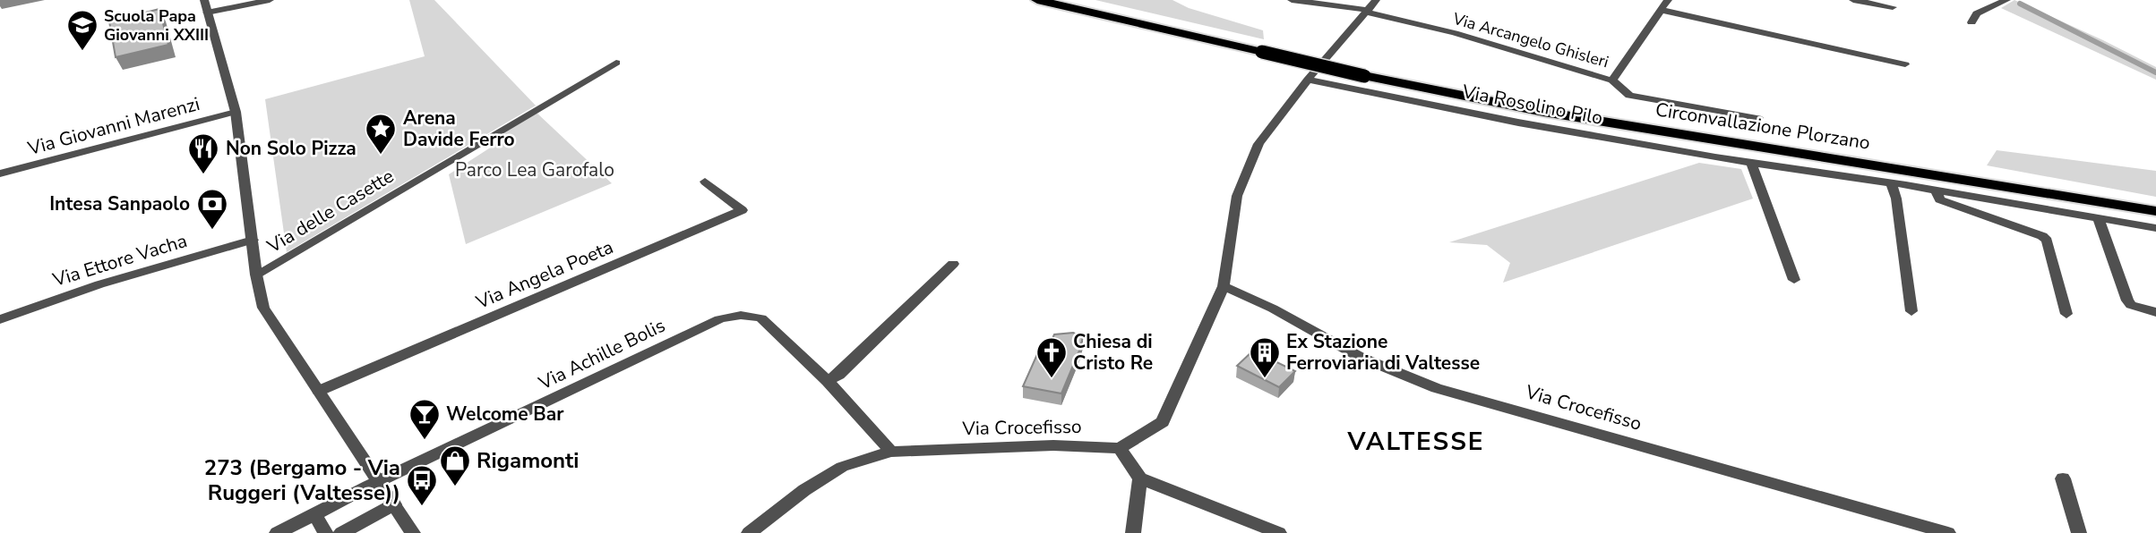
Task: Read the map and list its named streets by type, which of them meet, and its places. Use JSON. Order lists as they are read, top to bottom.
{
  "streets": {
    "highway": ["Circonvallazione Plorzano"],
    "street": [
      "Via Arcangelo Ghisleri",
      "Via Rosolino Pilo",
      "Via Giovanni Marenzi",
      "Via delle Casette",
      "Via Ettore Vacha",
      "Via Angela Poeta",
      "Via Achille Bolis",
      "Via Crocefisso"
    ]
  },
  "crossings": [
    ["Via Achille Bolis", "Via Crocefisso"]
  ],
  "districts": ["VALTESSE"],
  "parks": ["Parco Lea Garofalo"],
  "places": {
    "school or university": ["Scuola Papa Giovanni XXIII"],
    "place": ["Arena Davide Ferro"],
    "restaurant": ["Non Solo Pizza"],
    "bank": ["Intesa Sanpaolo"],
    "church": ["Chiesa di Cristo Re"],
    "building": ["Ex Stazione Ferroviaria di Valtesse"],
    "bar": ["Welcome Bar"],
    "shop": ["Rigamonti"],
    "bus stop": ["273 (Bergamo - Via Ruggeri (Valtesse))"]
  }
}
